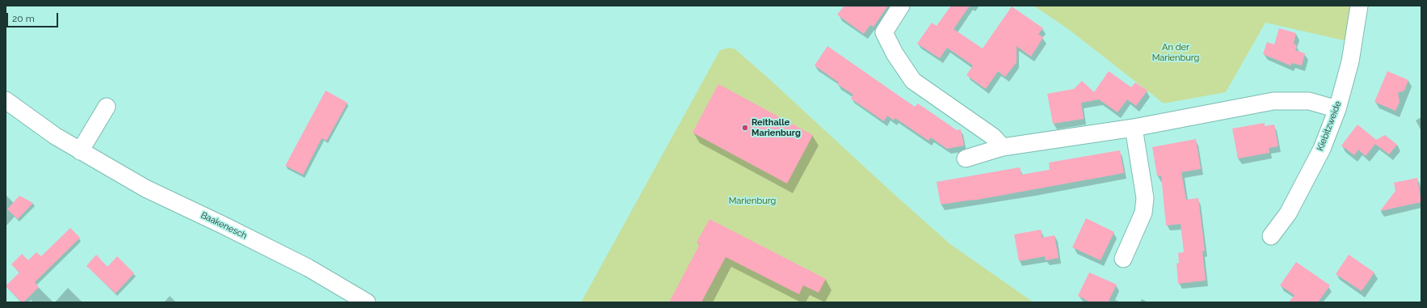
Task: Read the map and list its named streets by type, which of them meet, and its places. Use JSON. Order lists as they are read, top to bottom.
{
  "streets": {
    "street": ["Kiebitzweide", "Baakenesch"]
  },
  "parks": ["An der Marienburg", "Marienburg"],
  "places": ["Reithalle Marienburg"],
  "scale_bar": "20 m"
}
